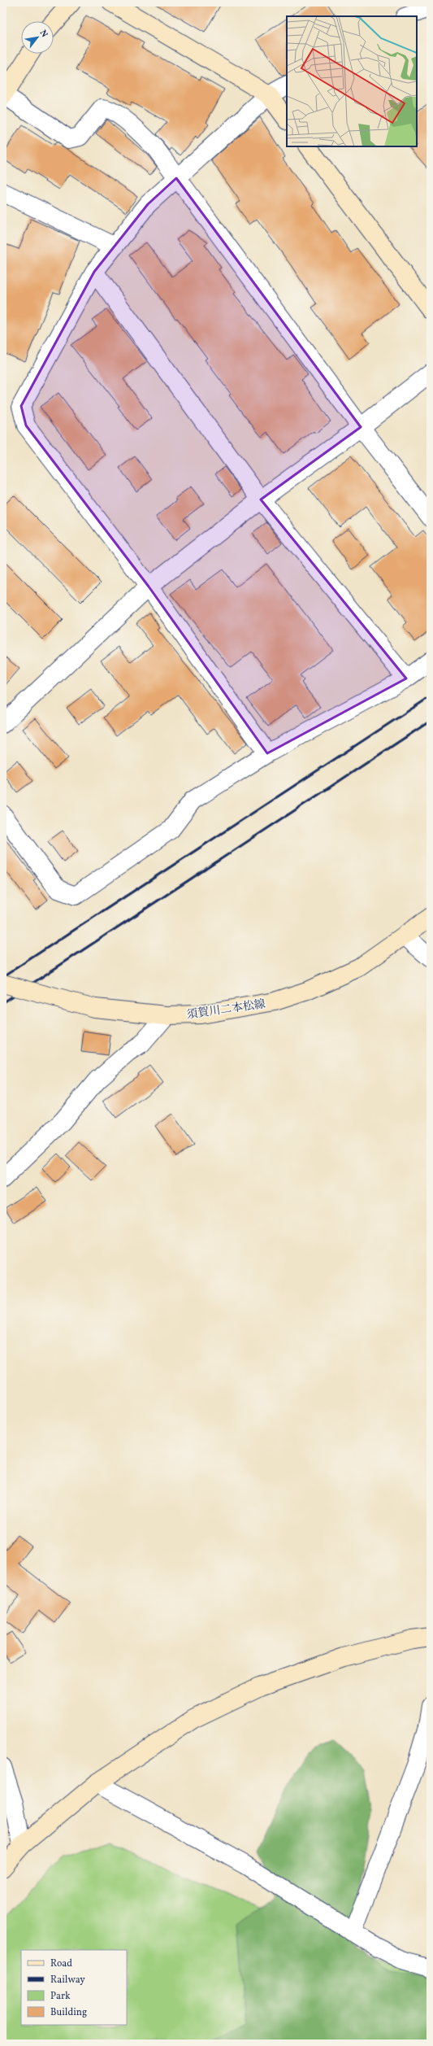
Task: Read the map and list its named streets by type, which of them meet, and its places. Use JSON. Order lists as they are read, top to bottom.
{
  "streets": {
    "street": ["須賀川二本松線"]
  },
  "legend": [
    "Road",
    "Railway",
    "Park",
    "Building"
  ],
  "north": "top right"
}
